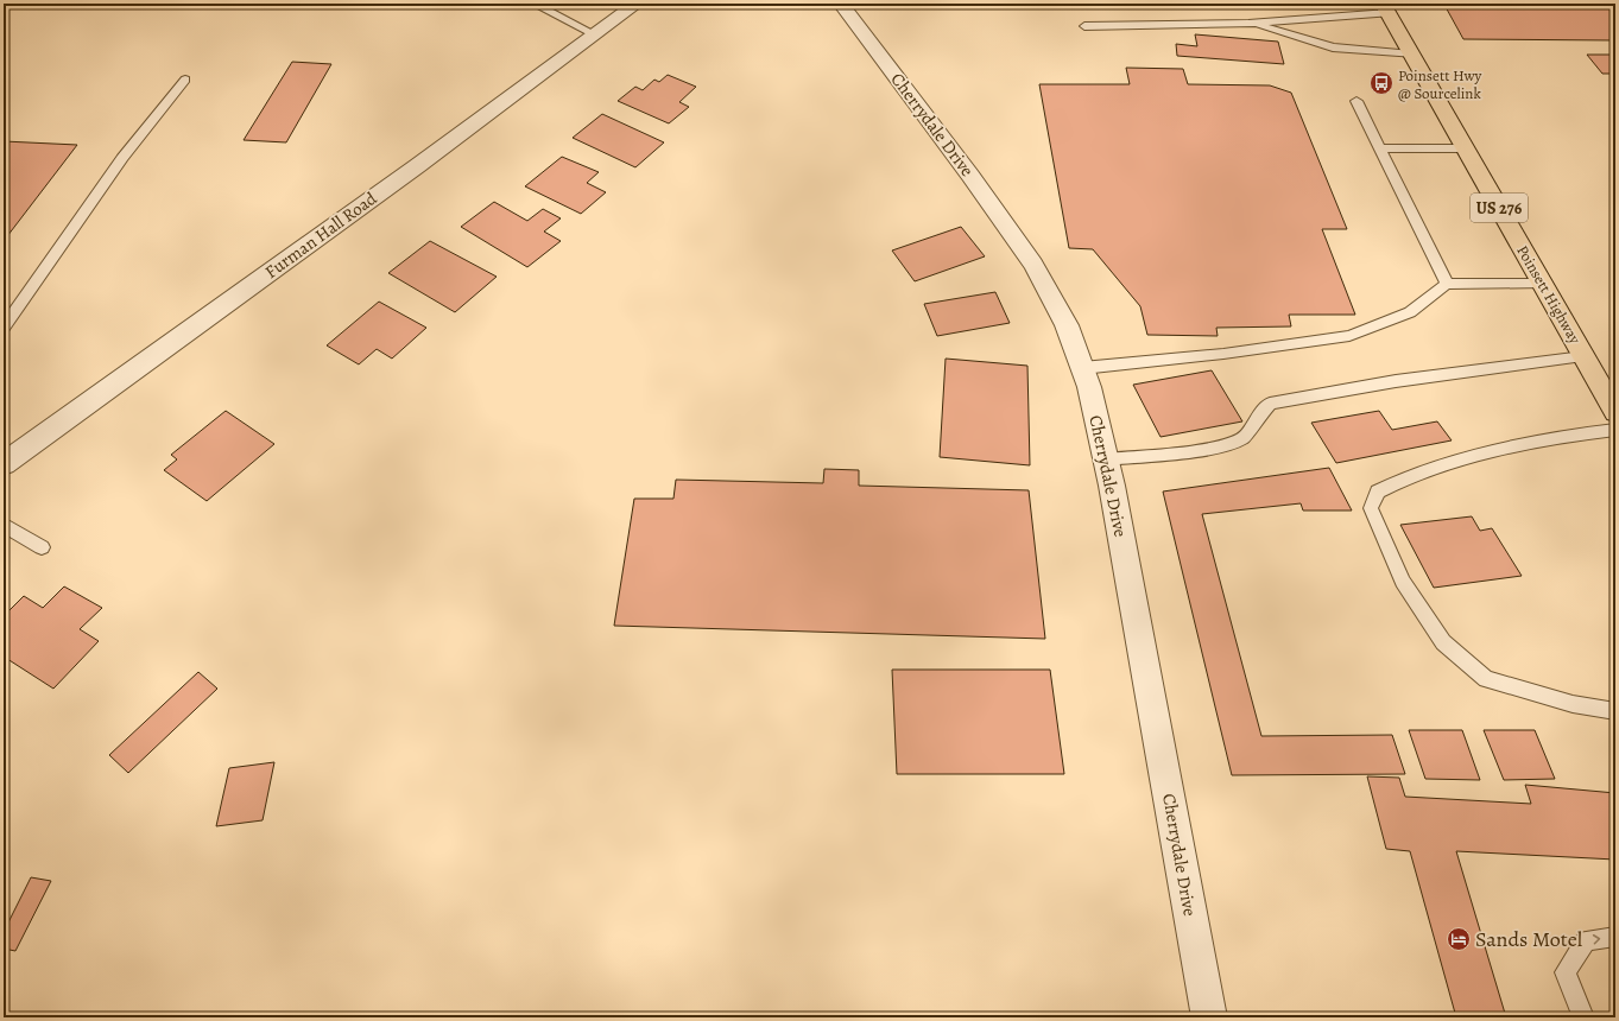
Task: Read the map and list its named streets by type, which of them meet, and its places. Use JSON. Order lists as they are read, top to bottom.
{
  "streets": {
    "highway": ["US 276", "Poinsett Highway"],
    "street": ["Cherrydale Drive", "Furman Hall Road"]
  },
  "places": {
    "bus stop": ["Poinsett Hwy @ Sourcelink"],
    "hotel": ["Sands Motel"]
  }
}
